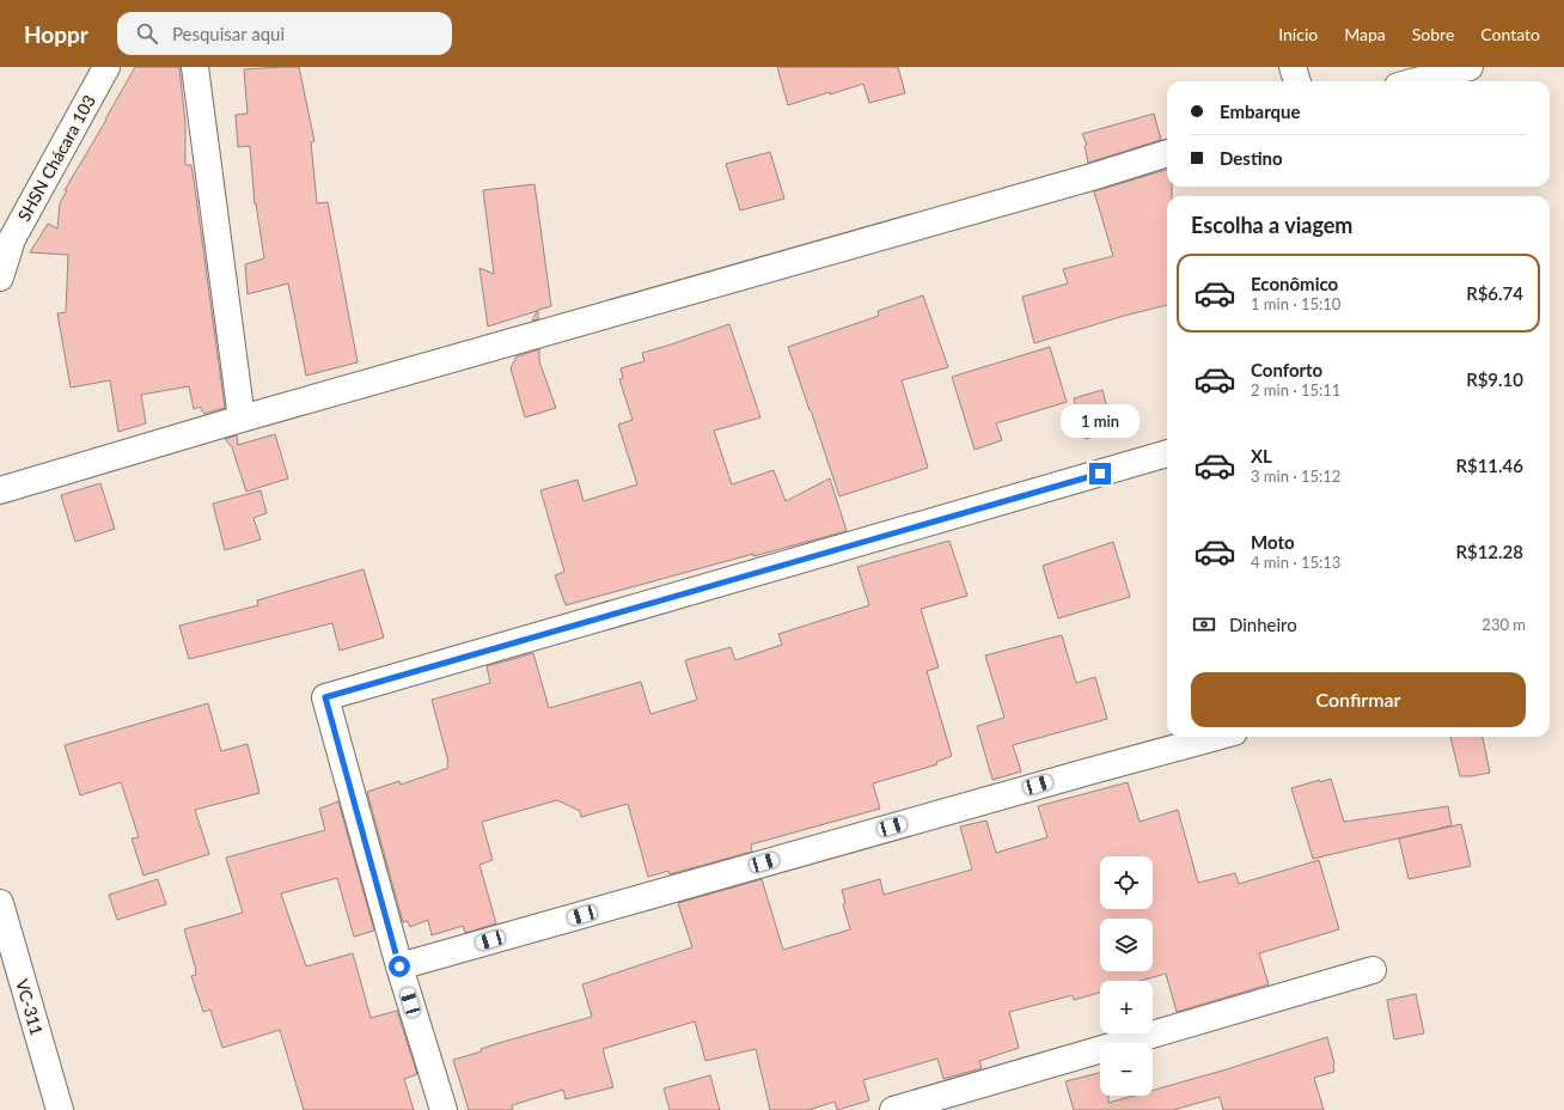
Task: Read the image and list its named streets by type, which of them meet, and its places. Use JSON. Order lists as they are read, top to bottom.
{
  "streets": {
    "street": ["SHSN Chácara 103", "VC-311"]
  },
  "page": {
    "header": "Hoppr",
    "search": "Pesquisar aqui",
    "nav": [
      "Início",
      "Mapa",
      "Sobre",
      "Contato"
    ],
    "banner": ["Embarque", "Destino"],
    "heading": "Escolha a viagem",
    "list": [
      {
        "name": "Econômico",
        "note": "1 min · 15:10",
        "value": "R$6.74"
      },
      {
        "name": "Conforto",
        "note": "2 min · 15:11",
        "value": "R$9.10"
      },
      {
        "name": "XL",
        "note": "3 min · 15:12",
        "value": "R$11.46"
      },
      {
        "name": "Moto",
        "note": "4 min · 15:13",
        "value": "R$12.28"
      }
    ],
    "bubble": "1 min",
    "pay": ["Dinheiro", "230 m"],
    "buttons": "Confirmar",
    "map_buttons": ["+", "−"]
  }
}
